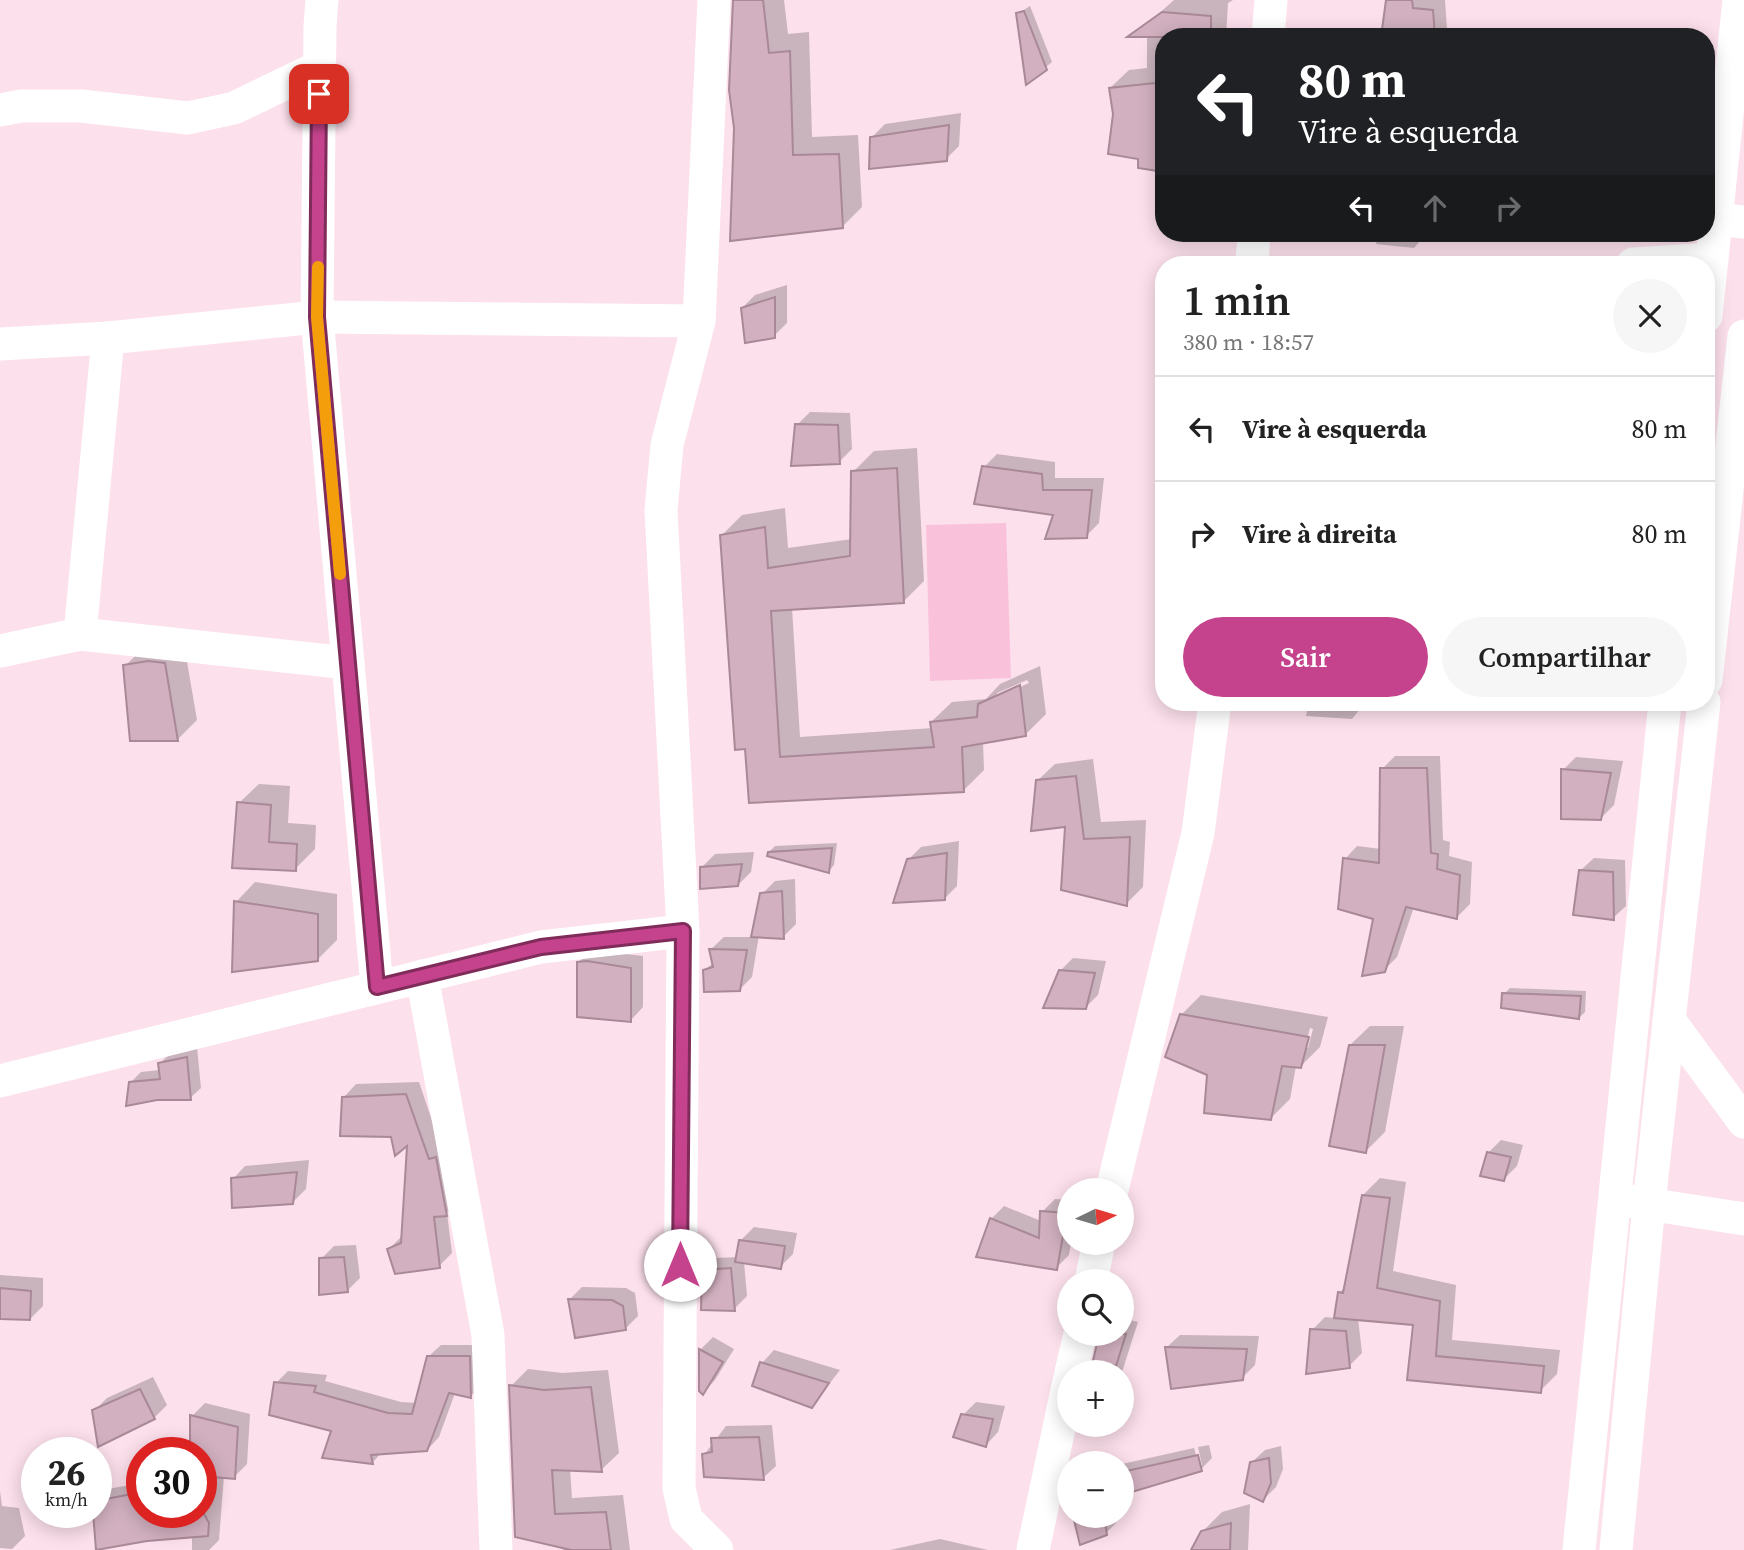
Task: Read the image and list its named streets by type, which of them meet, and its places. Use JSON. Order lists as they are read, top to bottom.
{
  "north": "right",
  "page": {
    "turn": ["80 m", "Vire à esquerda"],
    "heading": ["1 min", "380 m · 18:57"],
    "list": [
      {
        "name": "Vire à esquerda",
        "value": "80 m"
      },
      {
        "name": "Vire à direita",
        "value": "80 m"
      }
    ],
    "buttons": ["Sair", "Compartilhar"],
    "map_buttons": ["+", "−"],
    "speed": "26 km/h",
    "limit": "30"
  }
}
